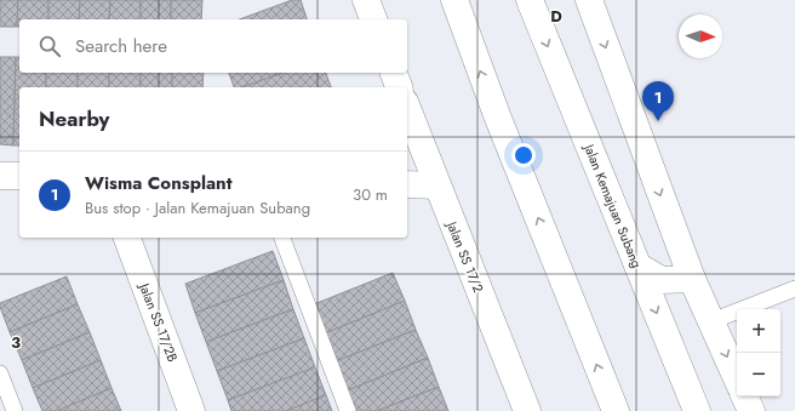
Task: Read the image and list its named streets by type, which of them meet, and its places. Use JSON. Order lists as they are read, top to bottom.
{
  "streets": {
    "street": ["Jalan Kemajuan Subang", "Jalan SS 17/2", "Jalan SS 17/2B"]
  },
  "north": "right",
  "page": {
    "search": "Search here",
    "pins": "1",
    "heading": "Nearby",
    "list": [
      {
        "mark": "1",
        "name": "Wisma Consplant",
        "note": "Bus stop · Jalan Kemajuan Subang",
        "value": "30 m"
      }
    ],
    "map_buttons": ["+", "−"]
  },
  "grid": {
    "columns": ["D"],
    "rows": ["3"]
  }
}
